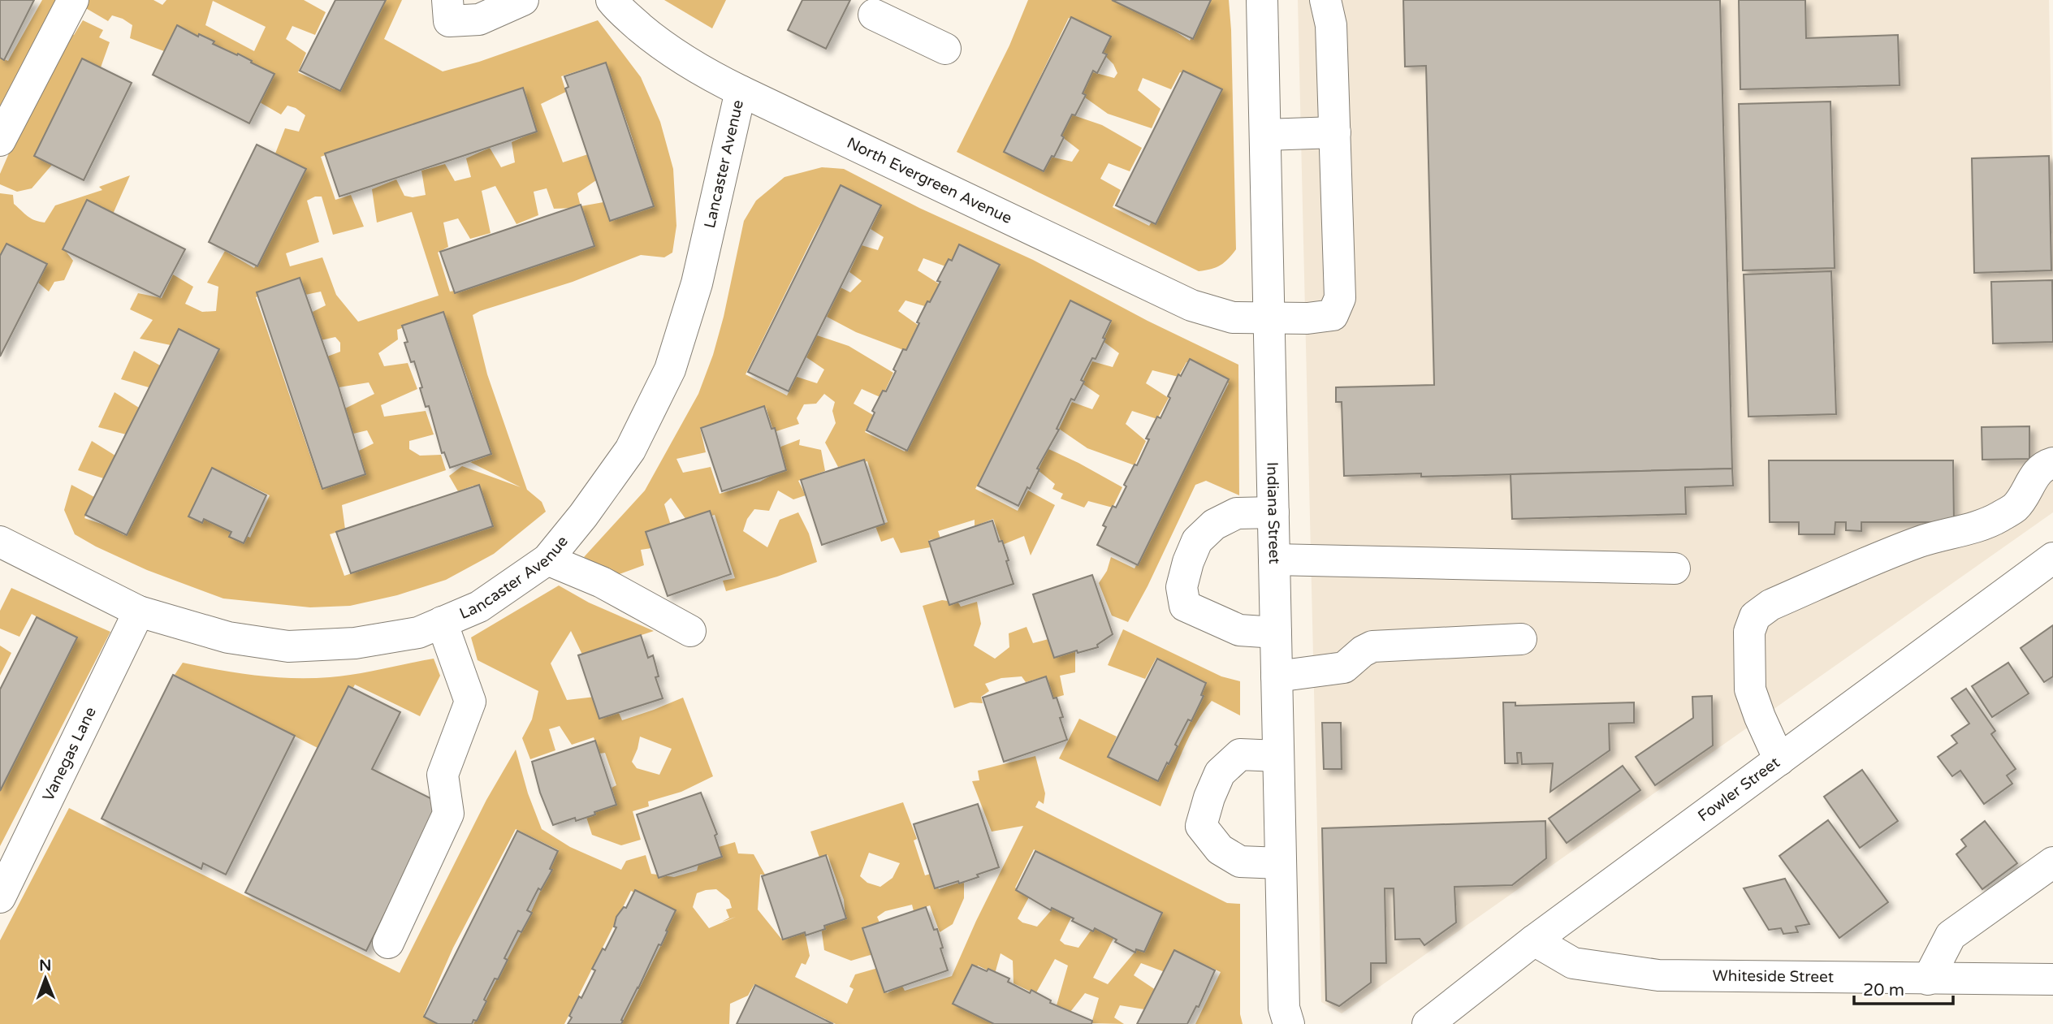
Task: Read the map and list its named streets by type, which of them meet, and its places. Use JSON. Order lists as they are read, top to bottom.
{
  "streets": {
    "street": [
      "Lancaster Avenue",
      "North Evergreen Avenue",
      "Indiana Street",
      "Vanegas Lane",
      "Fowler Street",
      "Whiteside Street"
    ]
  },
  "crossings": [
    ["Lancaster Avenue", "North Evergreen Avenue"],
    ["Lancaster Avenue", "Vanegas Lane"],
    ["North Evergreen Avenue", "Indiana Street"],
    ["Fowler Street", "Whiteside Street"]
  ],
  "scale_bar": "20 m",
  "north": "top"
}
